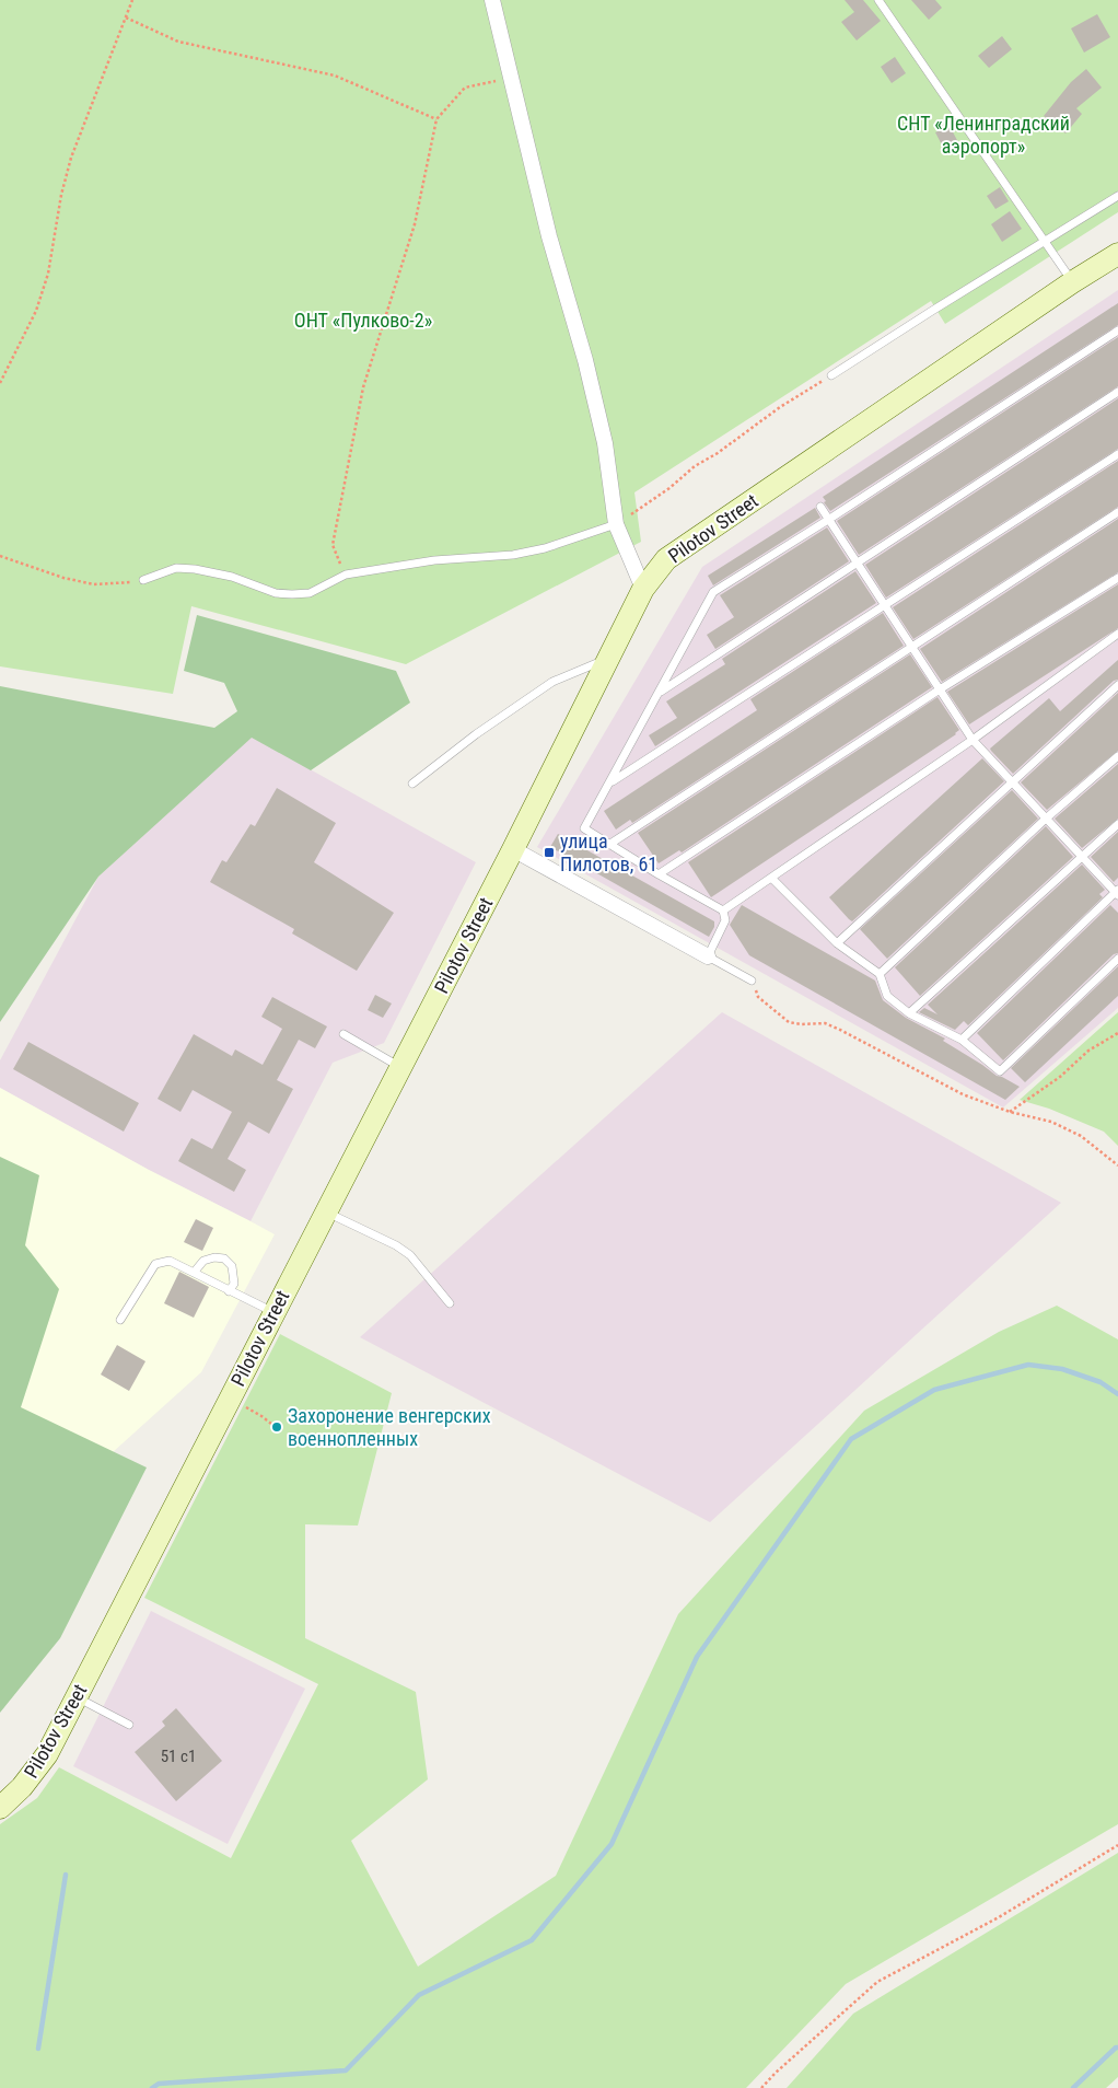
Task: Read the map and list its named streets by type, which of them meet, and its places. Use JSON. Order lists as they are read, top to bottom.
{
  "streets": {
    "street": ["Pilotov Street"]
  },
  "parks": ["СНТ «Ленинградский аэропорт»", "ОНТ «Пулково-2»"],
  "places": {
    "transit": ["улица Пилотов, 61"],
    "other": ["Захоронение венгерских военнопленных"]
  },
  "house_numbers": ["51 с1"]
}
